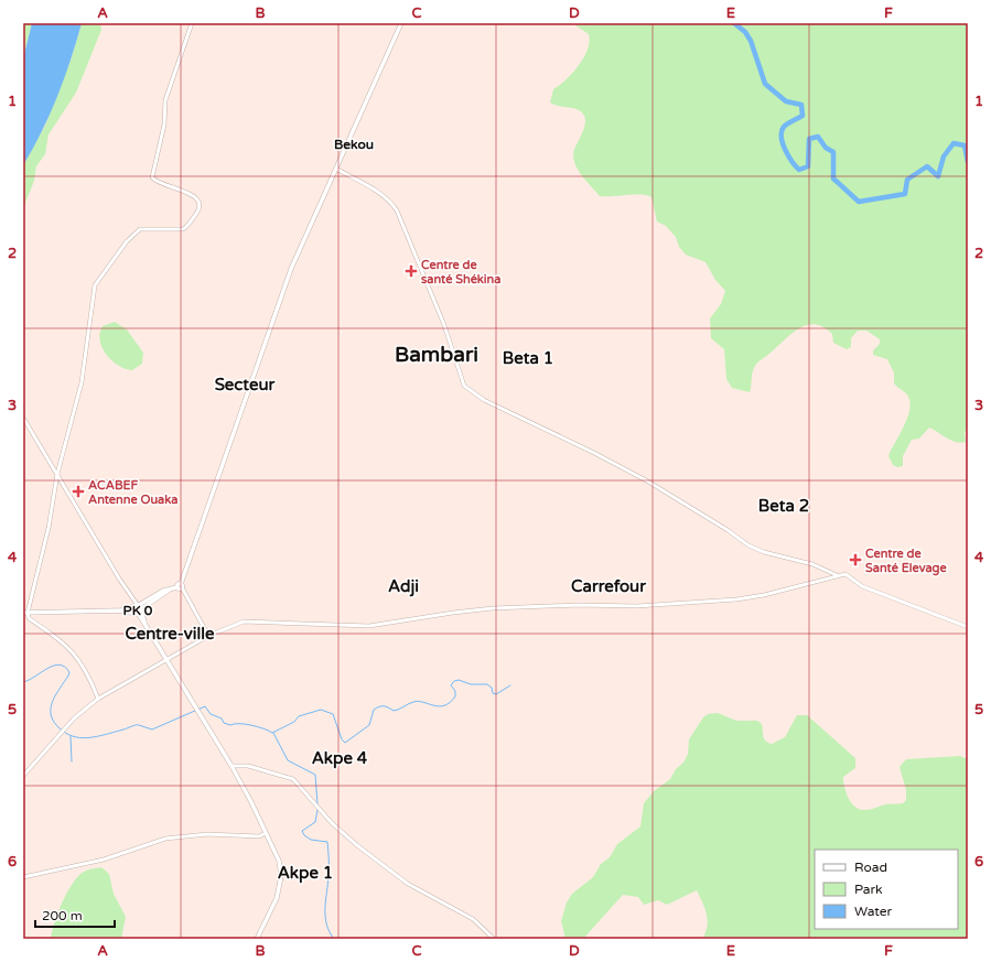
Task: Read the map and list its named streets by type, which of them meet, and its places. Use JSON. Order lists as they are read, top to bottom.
{
  "districts": [
    "Bekou",
    "Bambari",
    "Beta 1",
    "Secteur",
    "Beta 2",
    "Adji",
    "Carrefour",
    "PK 0",
    "Centre-ville",
    "Akpe 4",
    "Akpe 1"
  ],
  "places": {
    "health": ["Centre de santé Shékina", "ACABEF Antenne Ouaka", "Centre de Santé Elevage"]
  },
  "legend": ["Road", "Park", "Water"],
  "scale_bar": "200 m",
  "grid": {
    "columns": [
      "A",
      "B",
      "C",
      "D",
      "E",
      "F"
    ],
    "rows": [
      "1",
      "2",
      "3",
      "4",
      "5",
      "6"
    ]
  }
}
